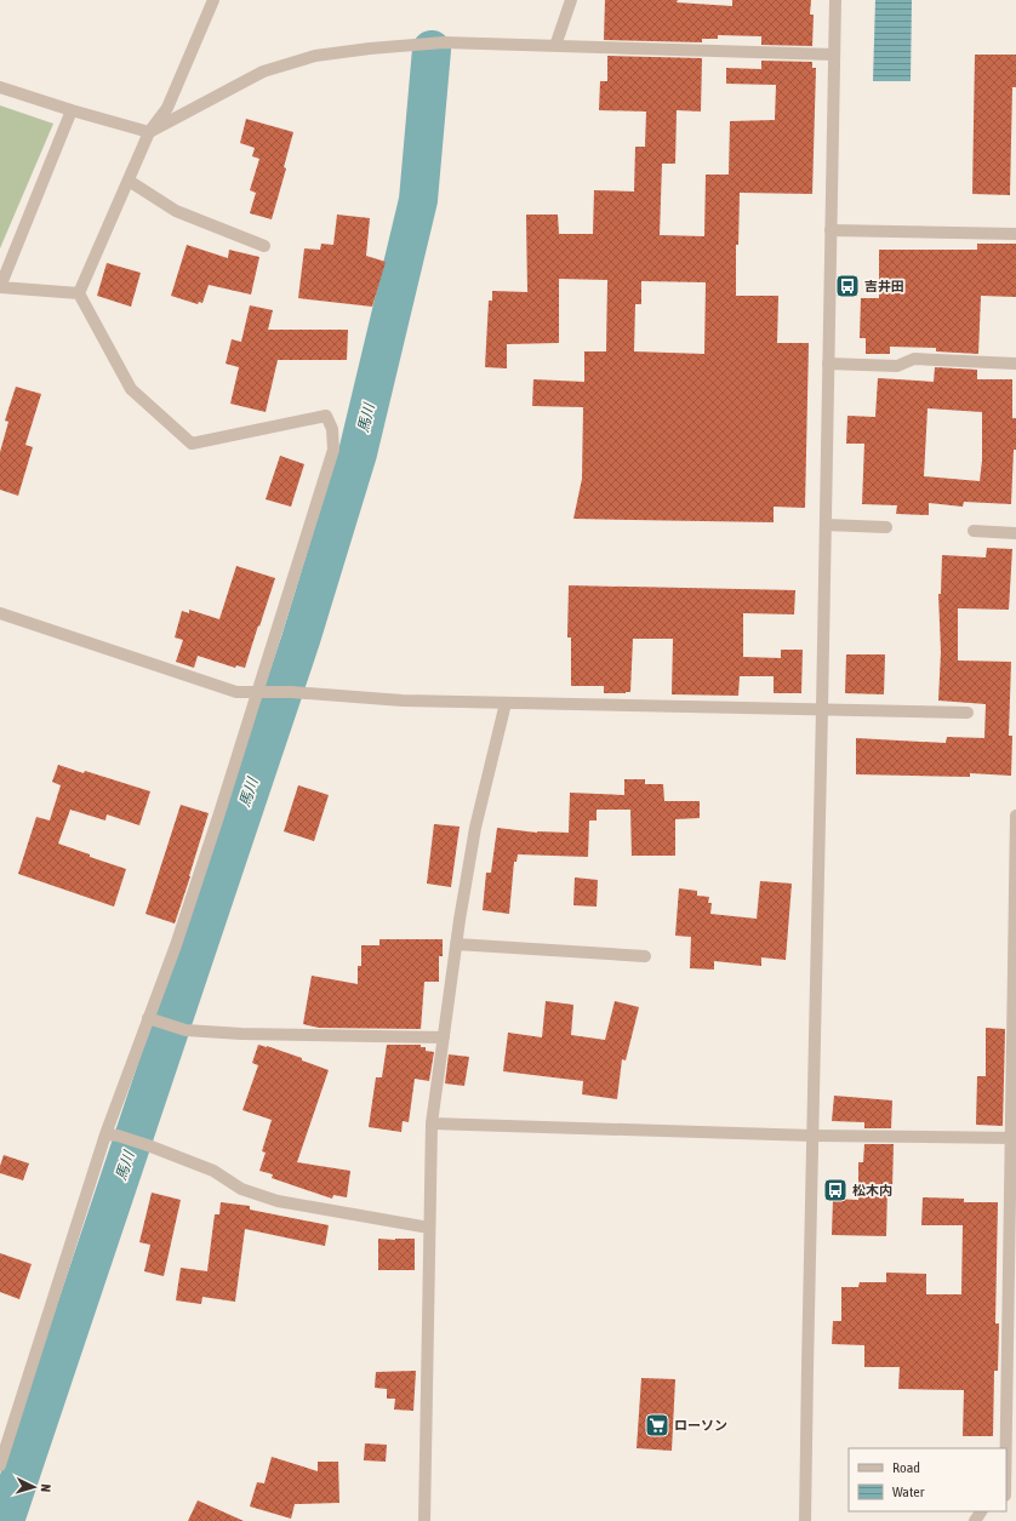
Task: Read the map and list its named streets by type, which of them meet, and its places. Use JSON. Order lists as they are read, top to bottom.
{
  "water": ["馬川"],
  "places": {
    "bus stop": ["吉井田", "松木内"],
    "supermarket": ["ローソン"]
  },
  "legend": ["Road", "Water"],
  "north": "right"
}
